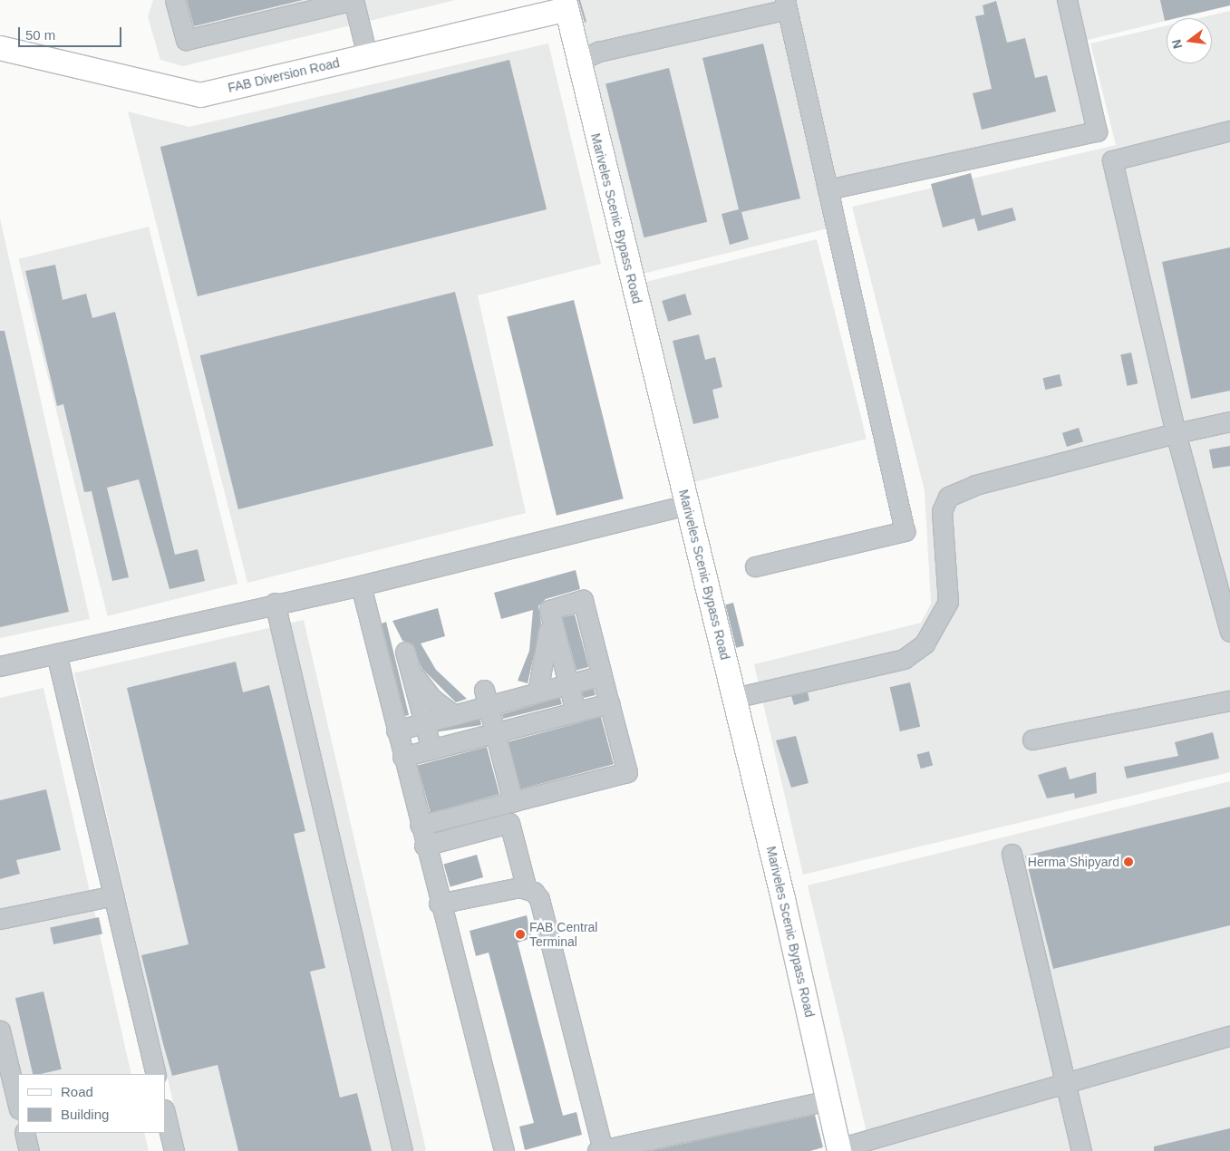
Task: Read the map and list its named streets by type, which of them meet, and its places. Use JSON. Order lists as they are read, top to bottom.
{
  "streets": {
    "main road": ["FAB Diversion Road", "Mariveles Scenic Bypass Road"]
  },
  "crossings": [
    ["FAB Diversion Road", "Mariveles Scenic Bypass Road"]
  ],
  "places": ["Herma Shipyard", "FAB Central Terminal"],
  "legend": ["Road", "Building"],
  "scale_bar": "50 m",
  "north": "left"
}
